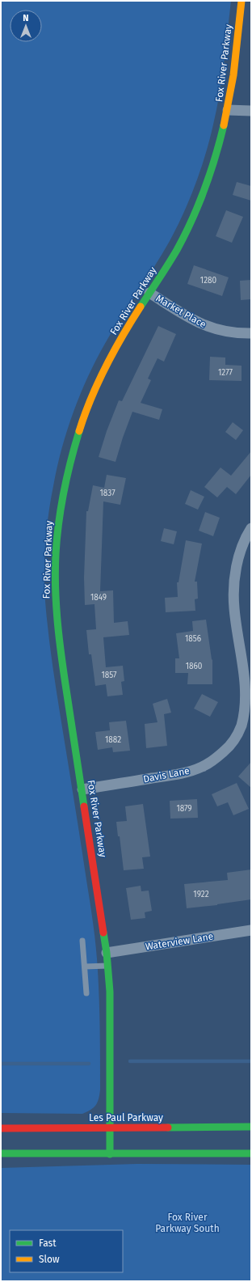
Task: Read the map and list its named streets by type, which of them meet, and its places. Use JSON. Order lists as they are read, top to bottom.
{
  "streets": {
    "street": [
      "Fox River Parkway",
      "Market Place",
      "Davis Lane",
      "Waterview Lane",
      "Les Paul Parkway"
    ]
  },
  "crossings": [
    ["Fox River Parkway", "Market Place"],
    ["Fox River Parkway", "Davis Lane"],
    ["Fox River Parkway", "Waterview Lane"],
    ["Fox River Parkway", "Les Paul Parkway"]
  ],
  "parks": ["Fox River Parkway South"],
  "house_numbers": [
    "1280",
    "1277",
    "1837",
    "1849",
    "1856",
    "1860",
    "1857",
    "1882",
    "1879",
    "1922"
  ],
  "legend": ["Fast", "Slow"],
  "north": "top"
}
